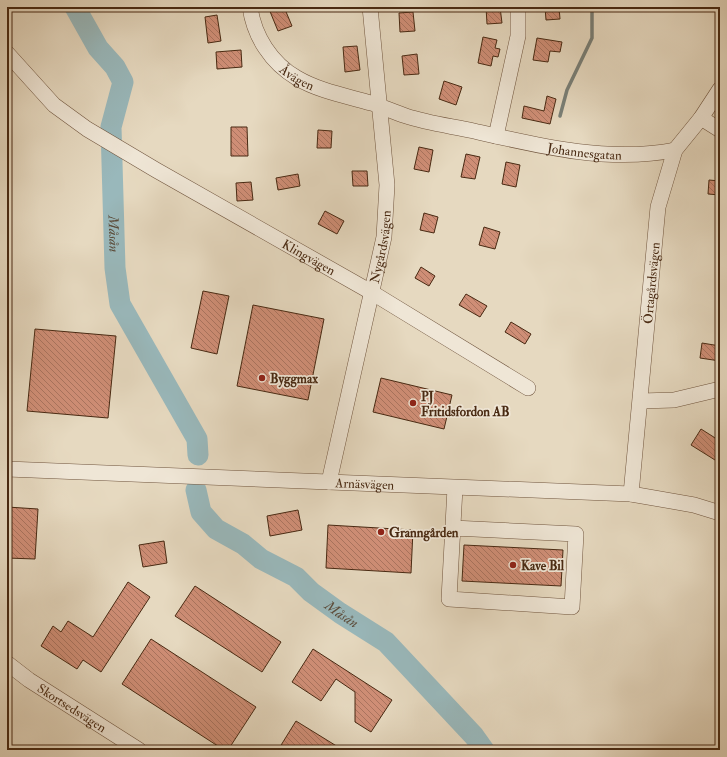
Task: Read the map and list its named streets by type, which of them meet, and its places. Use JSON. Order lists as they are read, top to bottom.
{
  "streets": {
    "street": [
      "Åvägen",
      "Johannesgatan",
      "Nygårdsvägen",
      "Klingvägen",
      "Örtagårdsvägen",
      "Arnäsvägen",
      "Skortsedsvägen"
    ]
  },
  "crossings": [
    ["Åvägen", "Johannesgatan"],
    ["Åvägen", "Nygårdsvägen"],
    ["Johannesgatan", "Nygårdsvägen"],
    ["Johannesgatan", "Örtagårdsvägen"],
    ["Nygårdsvägen", "Klingvägen"],
    ["Nygårdsvägen", "Arnäsvägen"],
    ["Örtagårdsvägen", "Arnäsvägen"]
  ],
  "water": ["Måsån"],
  "places": [
    "Byggmax",
    "PJ Fritidsfordon AB",
    "Granngården",
    "Kave Bil"
  ]
}
